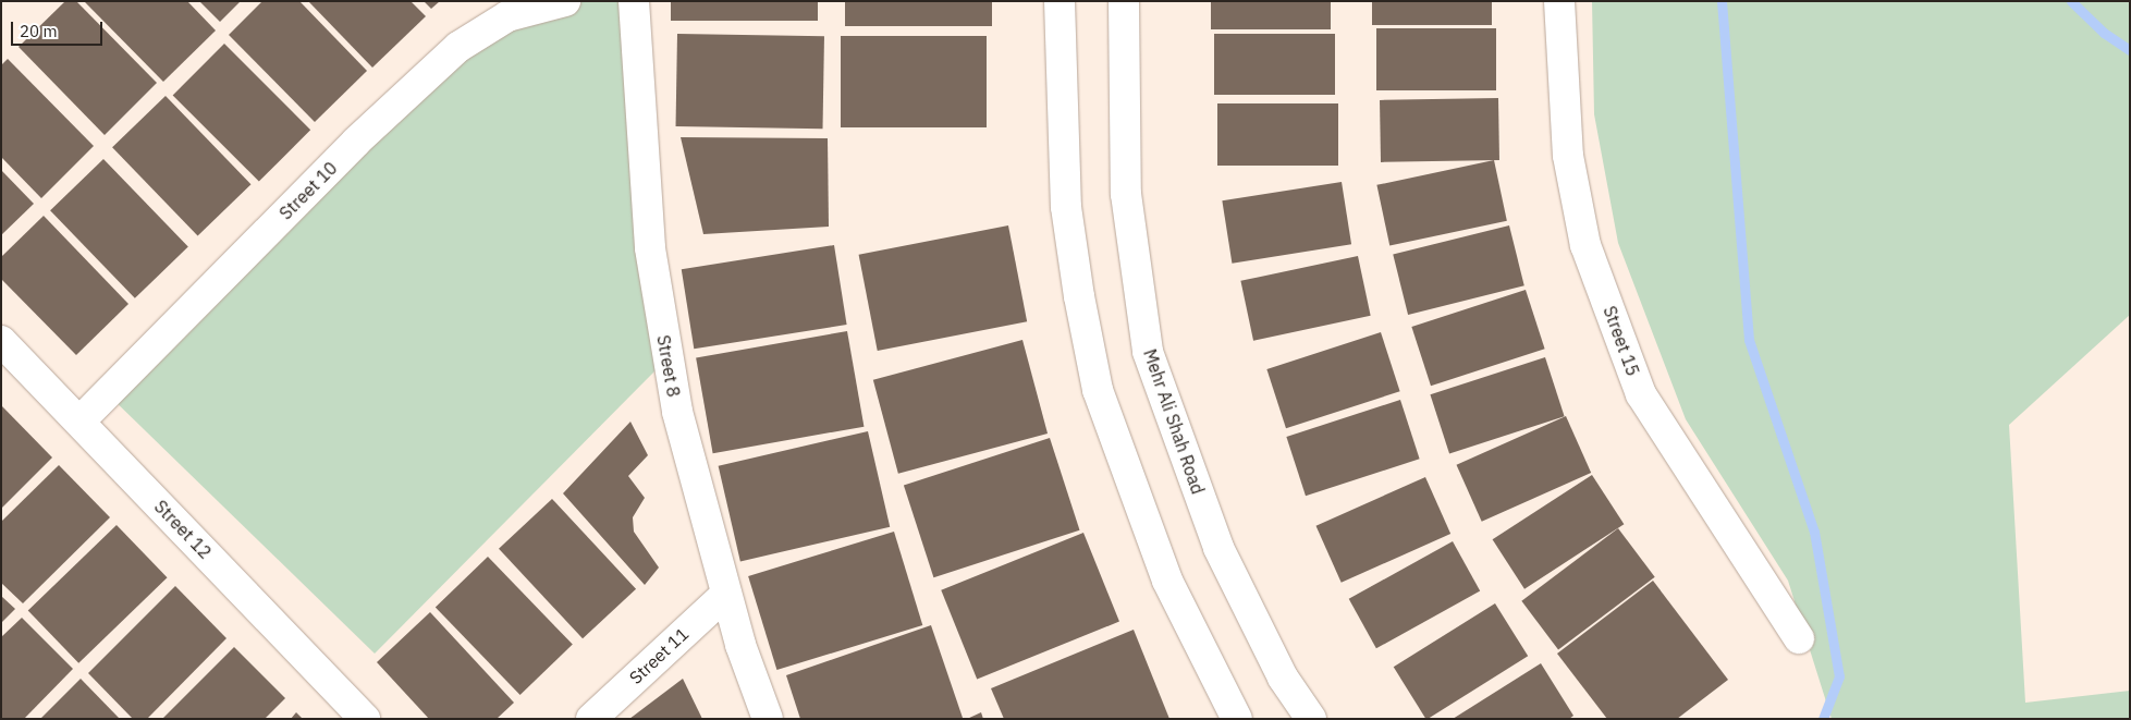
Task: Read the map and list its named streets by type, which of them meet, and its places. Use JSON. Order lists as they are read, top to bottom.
{
  "streets": {
    "street": [
      "Street 10",
      "Street 15",
      "Street 8",
      "Mehr Ali Shah Road",
      "Street 12",
      "Street 11"
    ]
  },
  "crossings": [
    ["Street 10", "Street 12"],
    ["Street 8", "Street 11"]
  ],
  "scale_bar": "20 m"
}
